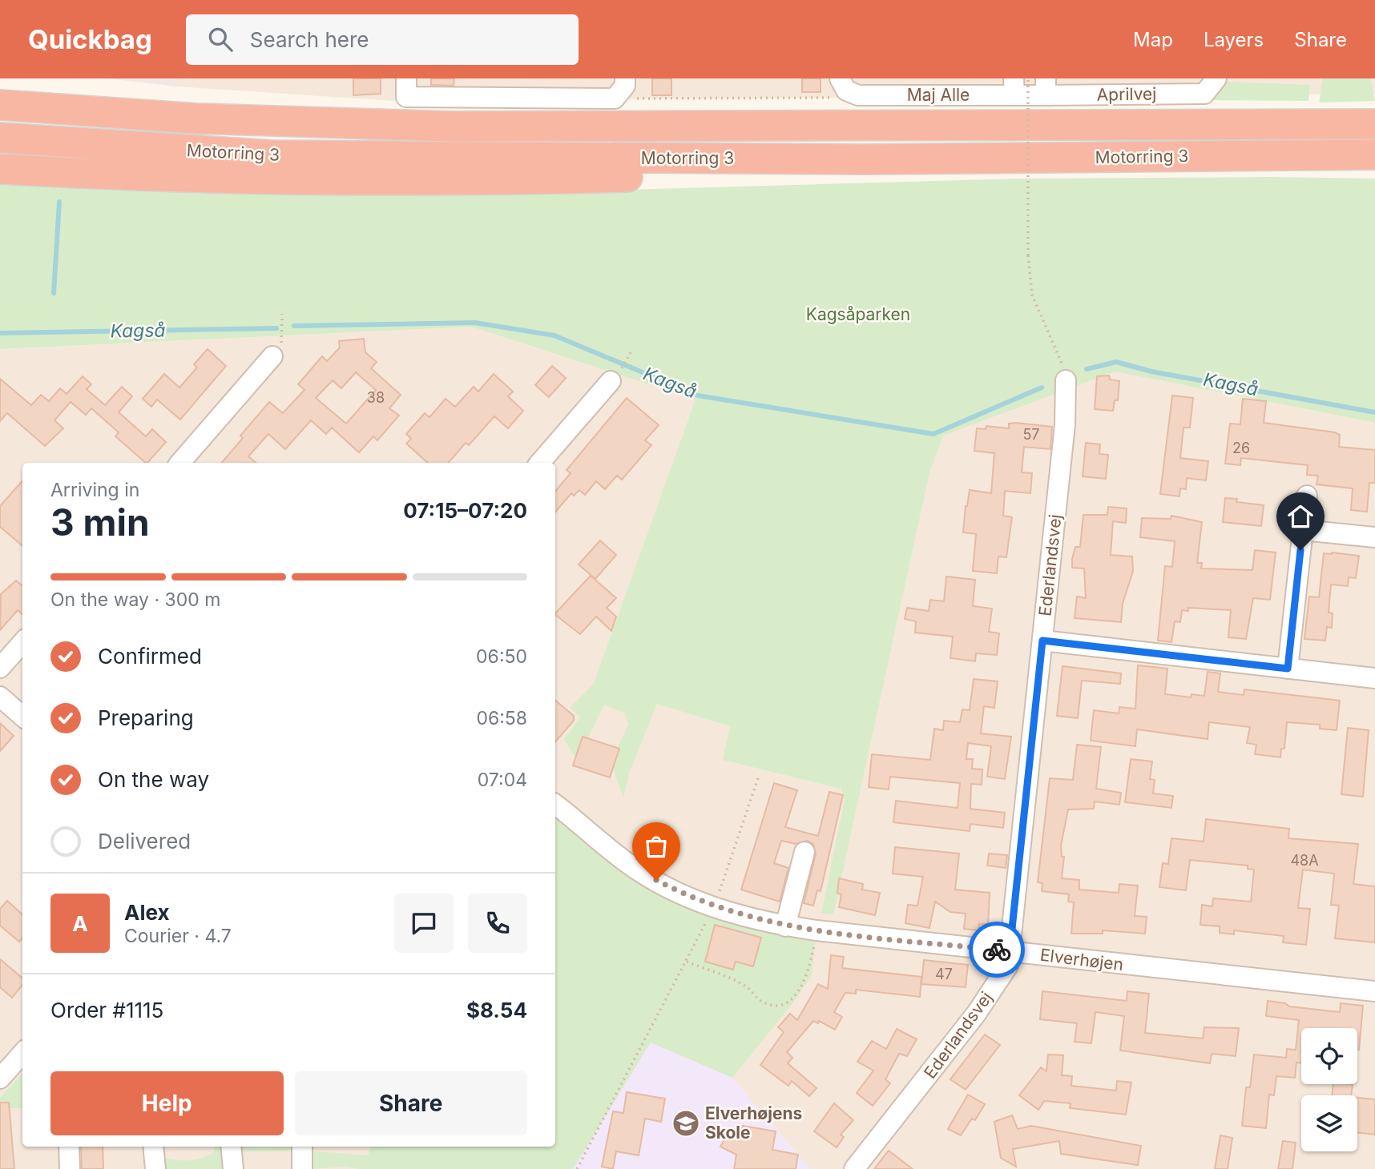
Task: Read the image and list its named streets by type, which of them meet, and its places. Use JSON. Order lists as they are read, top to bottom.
{
  "streets": {
    "highway": ["Motorring 3"],
    "street": [
      "Aprilvej",
      "Maj Alle",
      "Ederlandsvej",
      "Elverhøjen"
    ]
  },
  "crossings": [
    ["Aprilvej", "Maj Alle"],
    ["Ederlandsvej", "Elverhøjen"]
  ],
  "water": ["Kagså"],
  "parks": ["Kagsåparken"],
  "places": {
    "school or university": ["Elverhøjens Skole"]
  },
  "house_numbers": [
    "38",
    "57",
    "26",
    "48A",
    "47"
  ],
  "page": {
    "header": "Quickbag",
    "search": "Search here",
    "nav": ["Map", "Layers", "Share"],
    "heading": ["3 min", "Arriving in", "07:15–07:20"],
    "panel": [
      "Alex",
      "Courier · 4.7",
      "Order #1115",
      "$8.54"
    ],
    "bar": "On the way · 300 m",
    "list": [
      ["Confirmed", "06:50"],
      ["Preparing", "06:58"],
      ["On the way", "07:04"],
      "Delivered"
    ],
    "round": "A",
    "buttons": ["Help", "Share"]
  }
}
